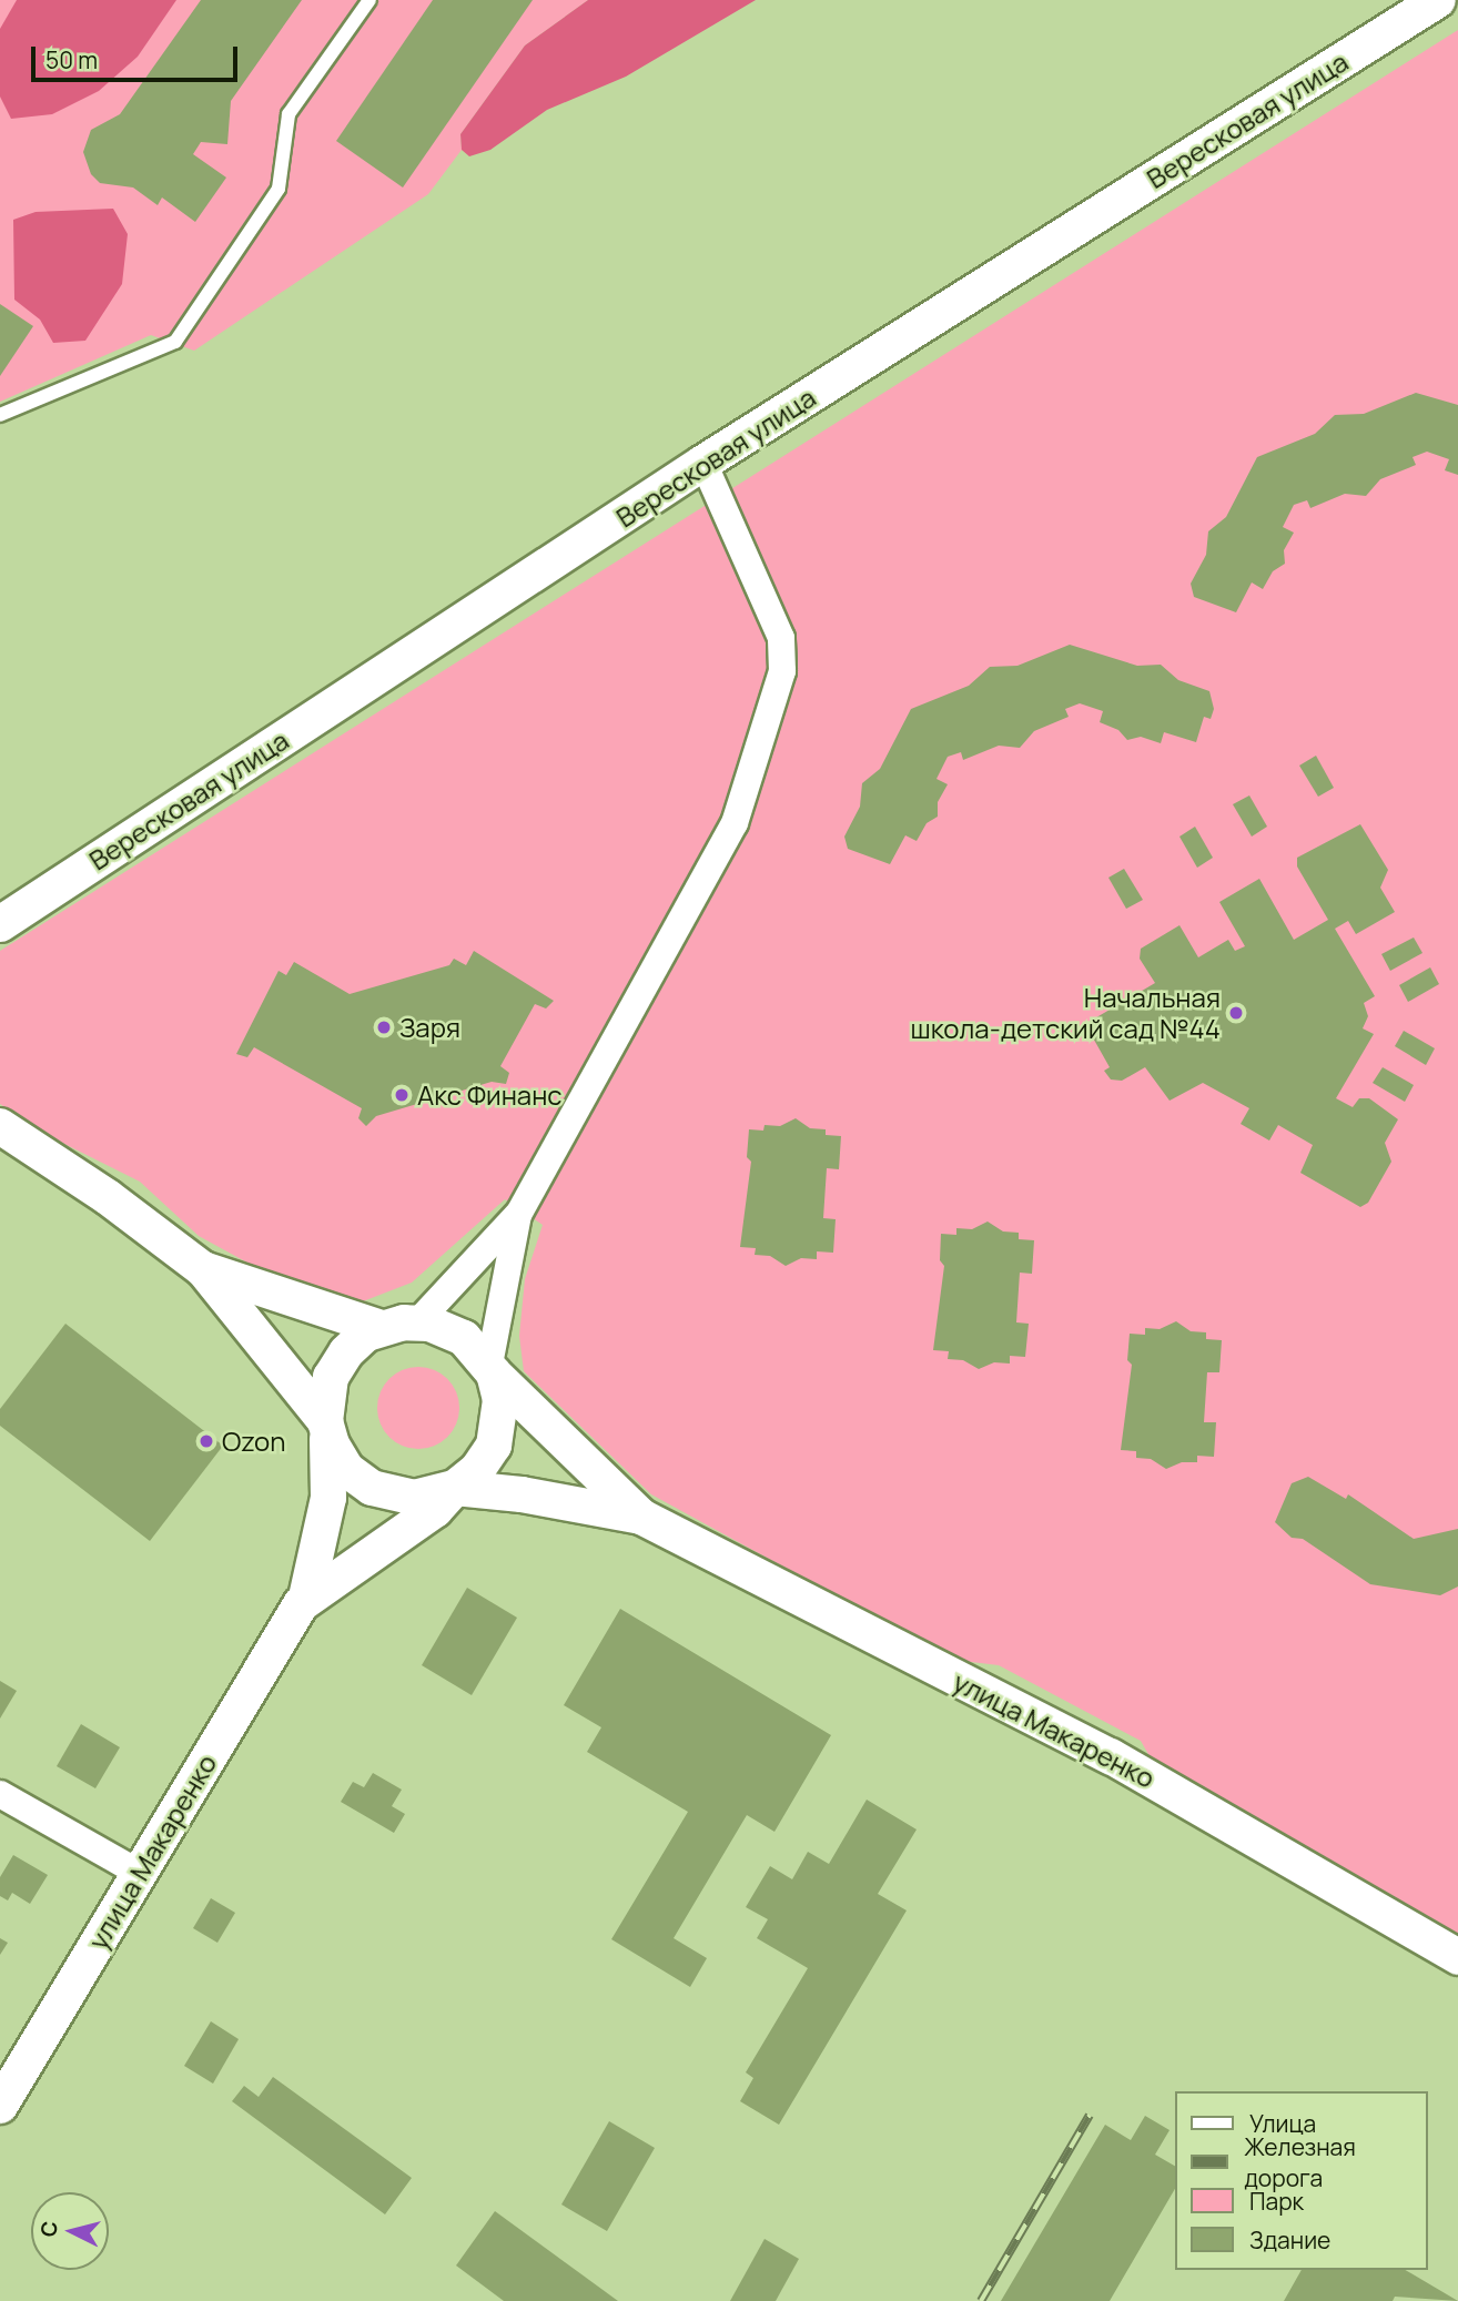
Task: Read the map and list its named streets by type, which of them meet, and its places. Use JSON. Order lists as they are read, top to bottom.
{
  "streets": {
    "street": ["Вересковая улица", "улица Макаренко"]
  },
  "places": [
    "Начальная школа-детский сад №44",
    "Заря",
    "Акс Финанс",
    "Ozon"
  ],
  "legend": [
    "Улица",
    "Железная дорога",
    "Парк",
    "Здание"
  ],
  "scale_bar": "50 m",
  "north": "left"
}
